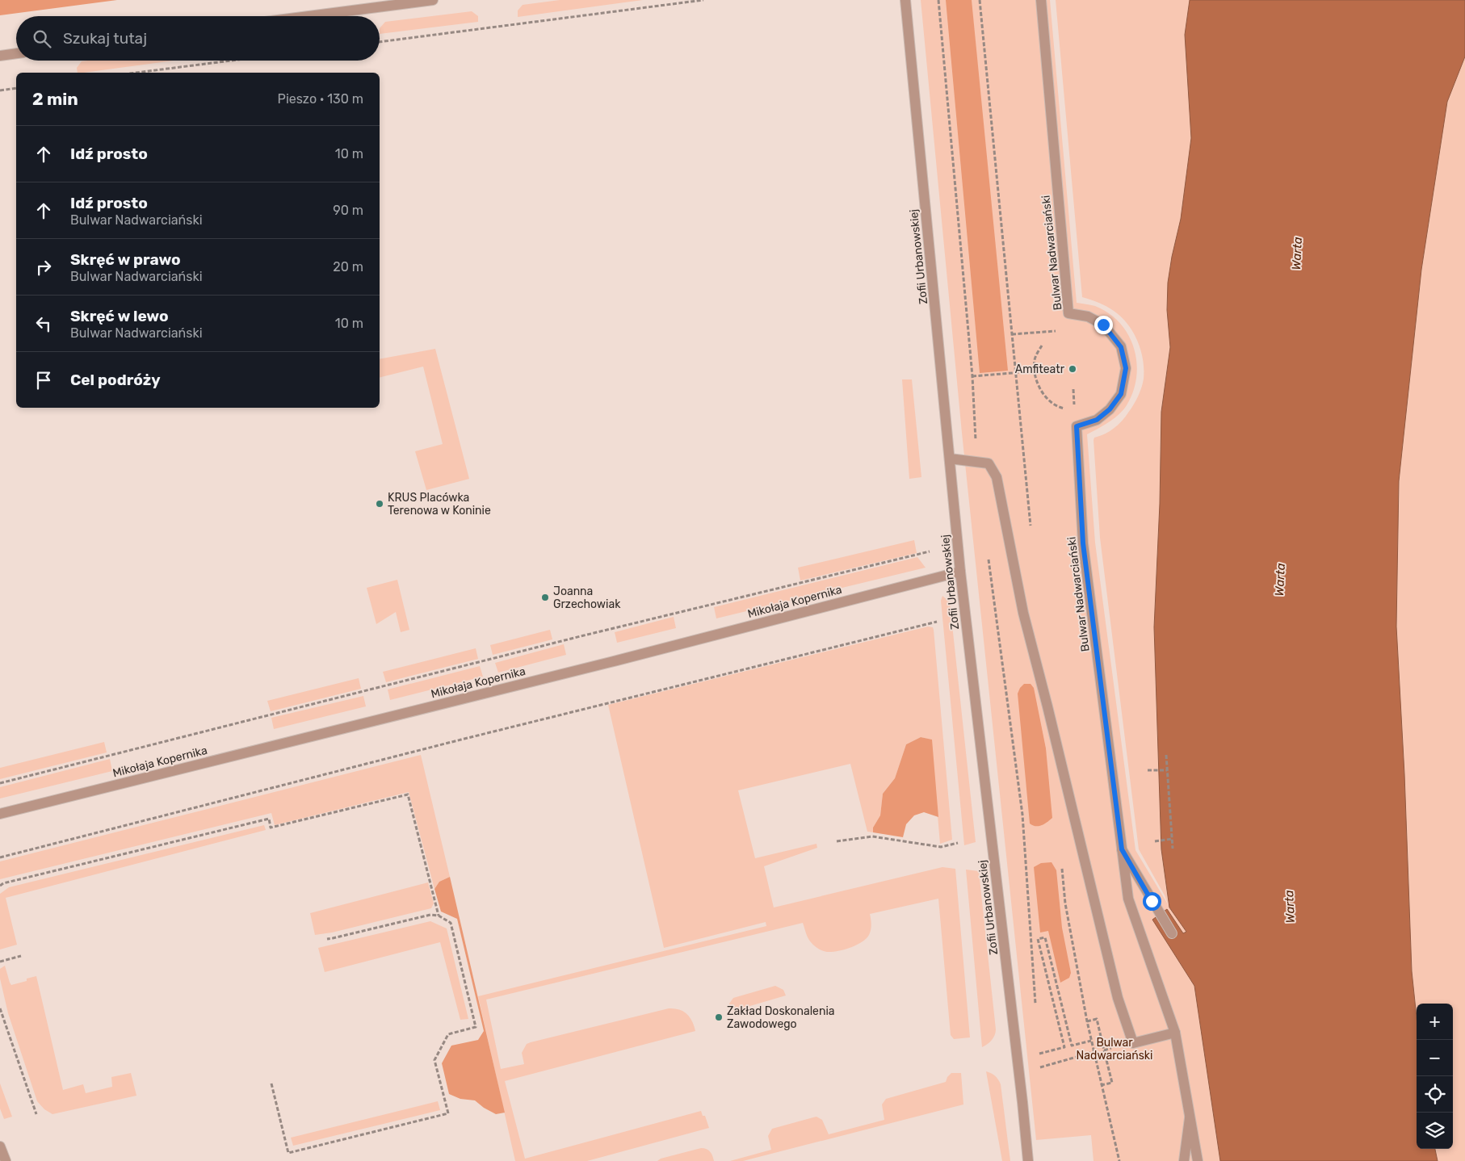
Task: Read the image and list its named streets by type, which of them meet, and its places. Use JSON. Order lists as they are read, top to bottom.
{
  "streets": {
    "street": ["Bulwar Nadwarciański", "Zofii Urbanowskiej", "Mikołaja Kopernika"]
  },
  "crossings": [
    ["Zofii Urbanowskiej", "Mikołaja Kopernika"]
  ],
  "water": ["Warta"],
  "parks": ["Bulwar Nadwarciański"],
  "places": [
    "Amfiteatr",
    "KRUS Placówka Terenowa w Koninie",
    "Joanna Grzechowiak",
    "Zakład Doskonalenia Zawodowego"
  ],
  "page": {
    "search": "Szukaj tutaj",
    "heading": ["2 min", "Pieszo · 130 m"],
    "list": [
      ["Idź prosto", "10 m"],
      ["Idź prosto", "Bulwar Nadwarciański", "90 m"],
      ["Skręć w prawo", "Bulwar Nadwarciański", "20 m"],
      ["Skręć w lewo", "Bulwar Nadwarciański", "10 m"],
      "Cel podróży"
    ],
    "map_buttons": ["+", "−"]
  }
}
